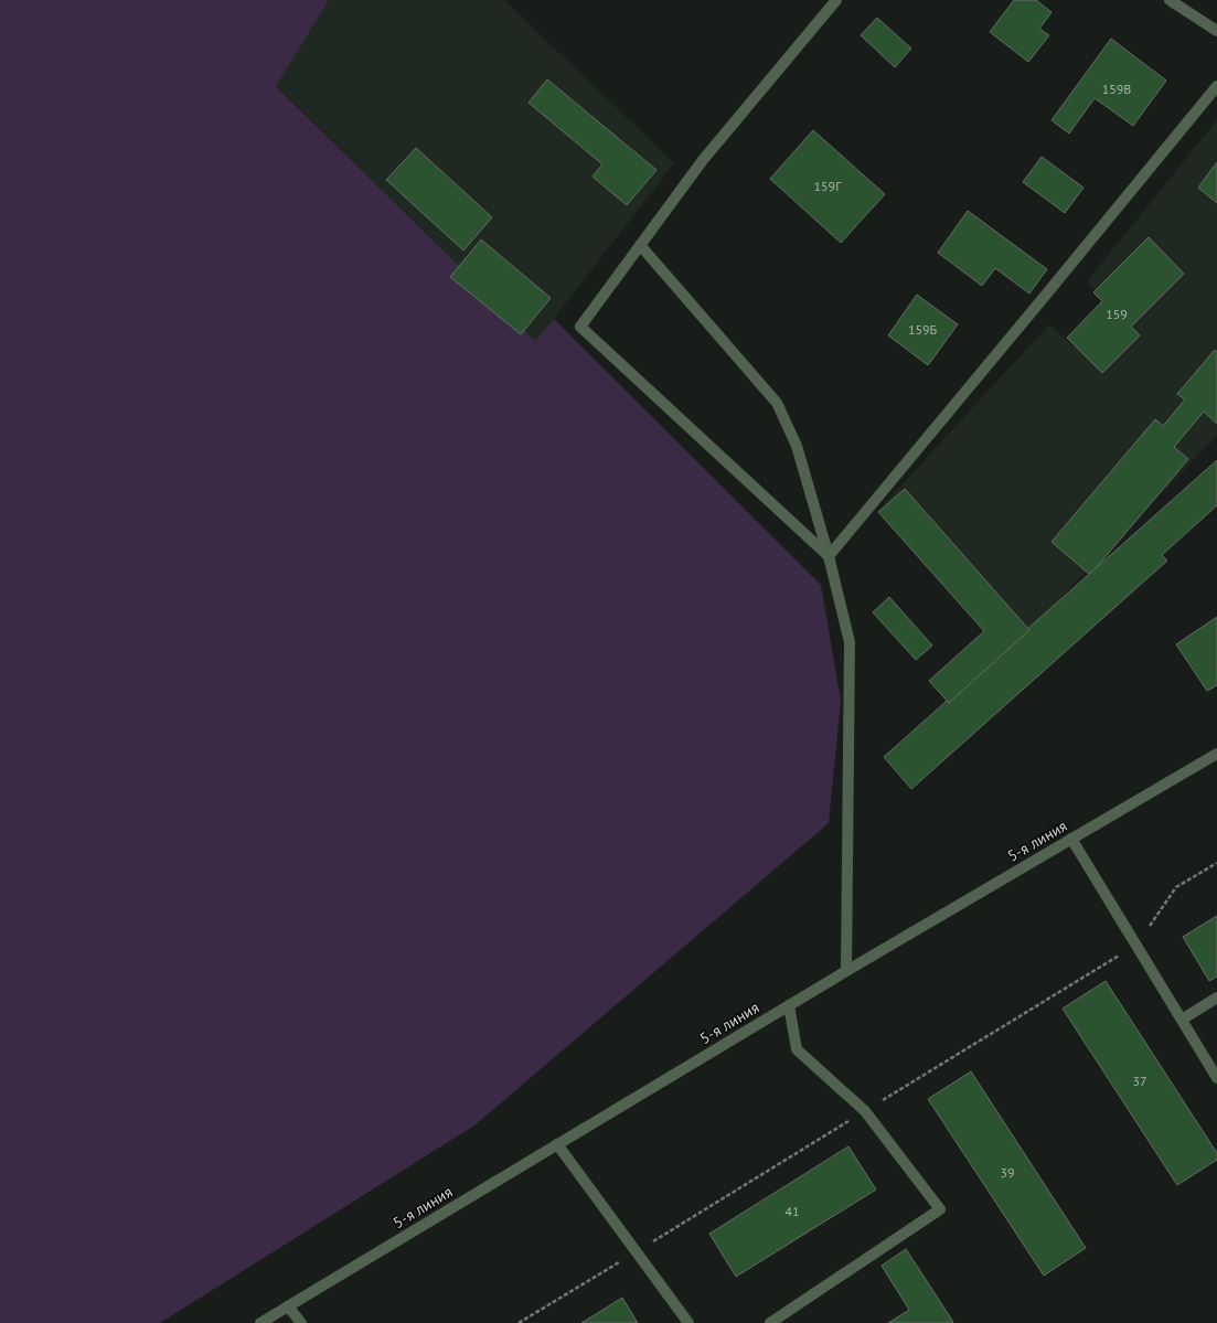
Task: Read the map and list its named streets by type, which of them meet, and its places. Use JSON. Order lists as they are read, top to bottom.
{
  "streets": {
    "street": ["5-я линия"]
  },
  "house_numbers": [
    "159В",
    "159Г",
    "159",
    "159Б",
    "37",
    "39",
    "41"
  ]
}
